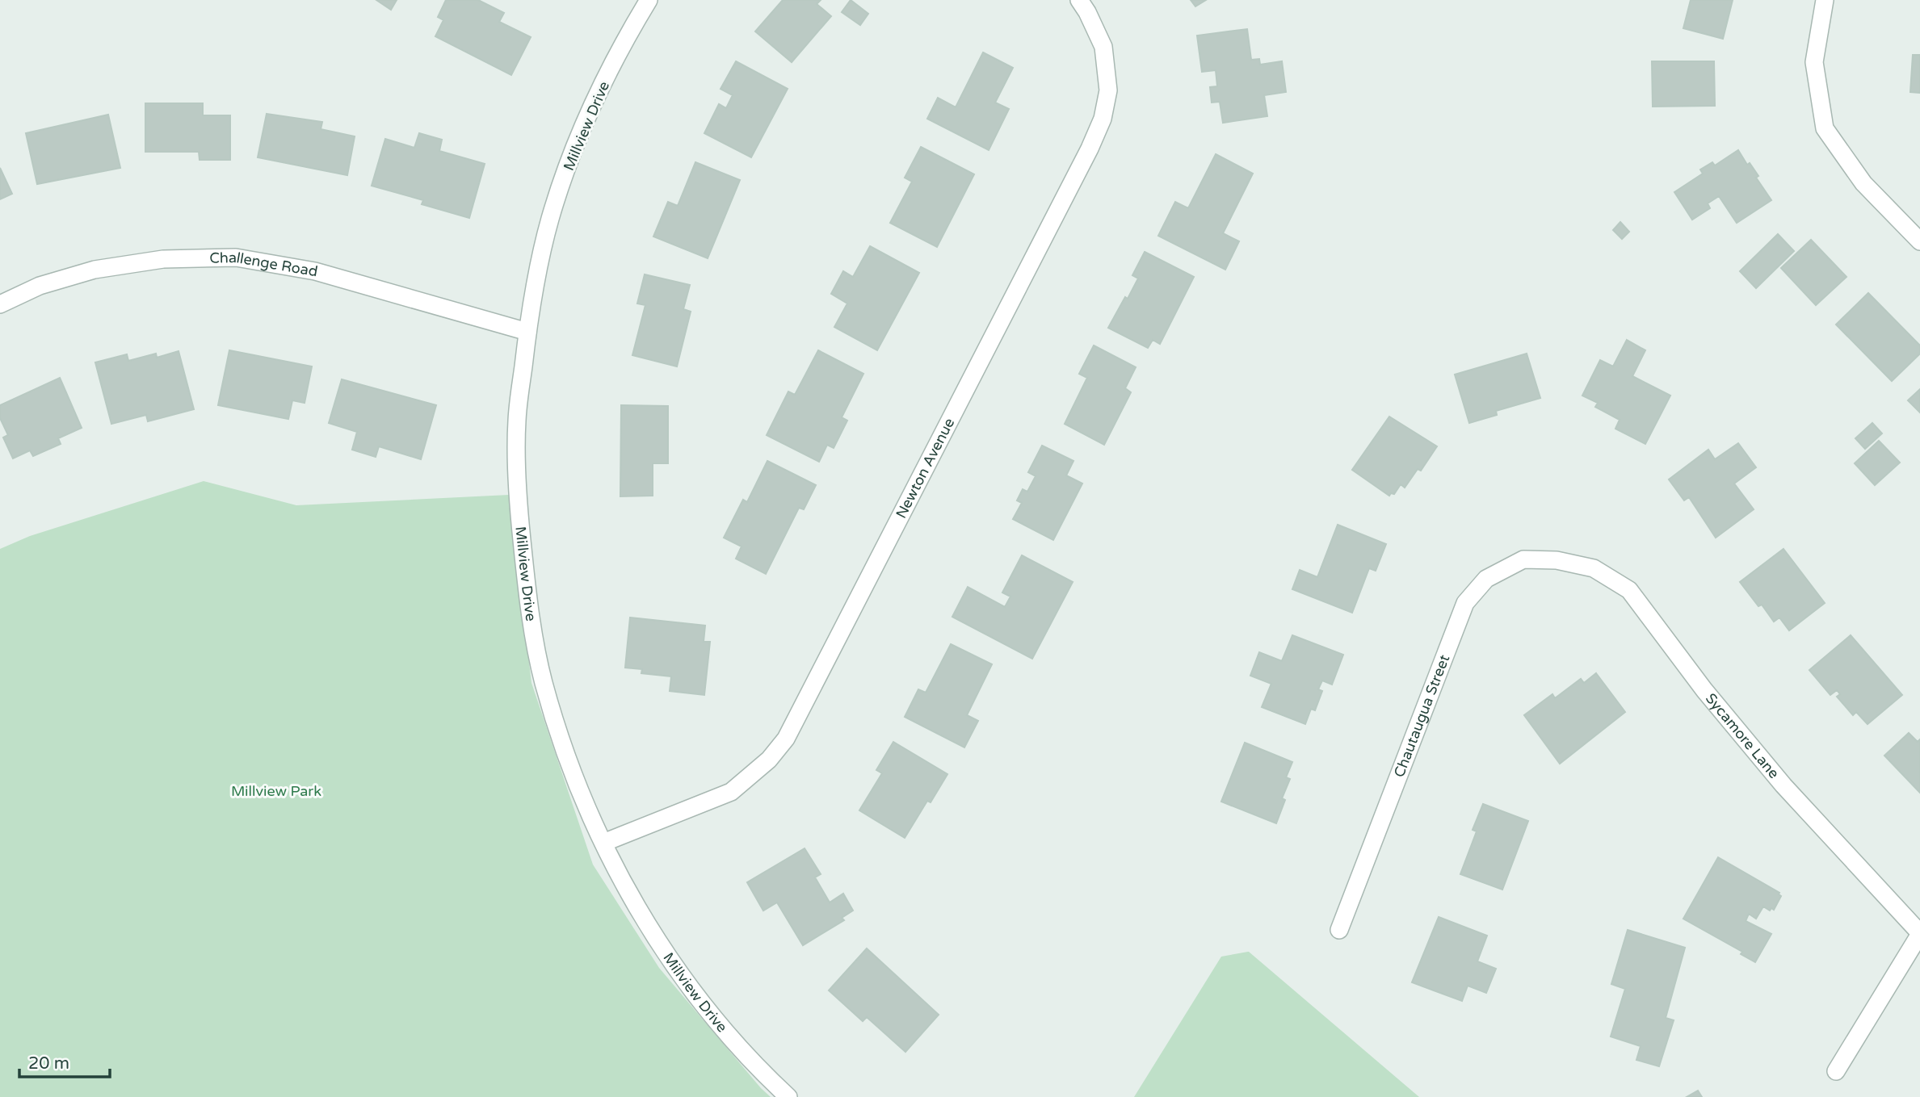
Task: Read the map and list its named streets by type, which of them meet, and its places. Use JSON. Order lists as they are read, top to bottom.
{
  "streets": {
    "street": [
      "Millview Drive",
      "Challenge Road",
      "Newton Avenue",
      "Chautaugua Street",
      "Sycamore Lane"
    ]
  },
  "crossings": [
    ["Millview Drive", "Challenge Road"],
    ["Millview Drive", "Newton Avenue"],
    ["Chautaugua Street", "Sycamore Lane"]
  ],
  "parks": ["Millview Park"],
  "scale_bar": "20 m"
}
